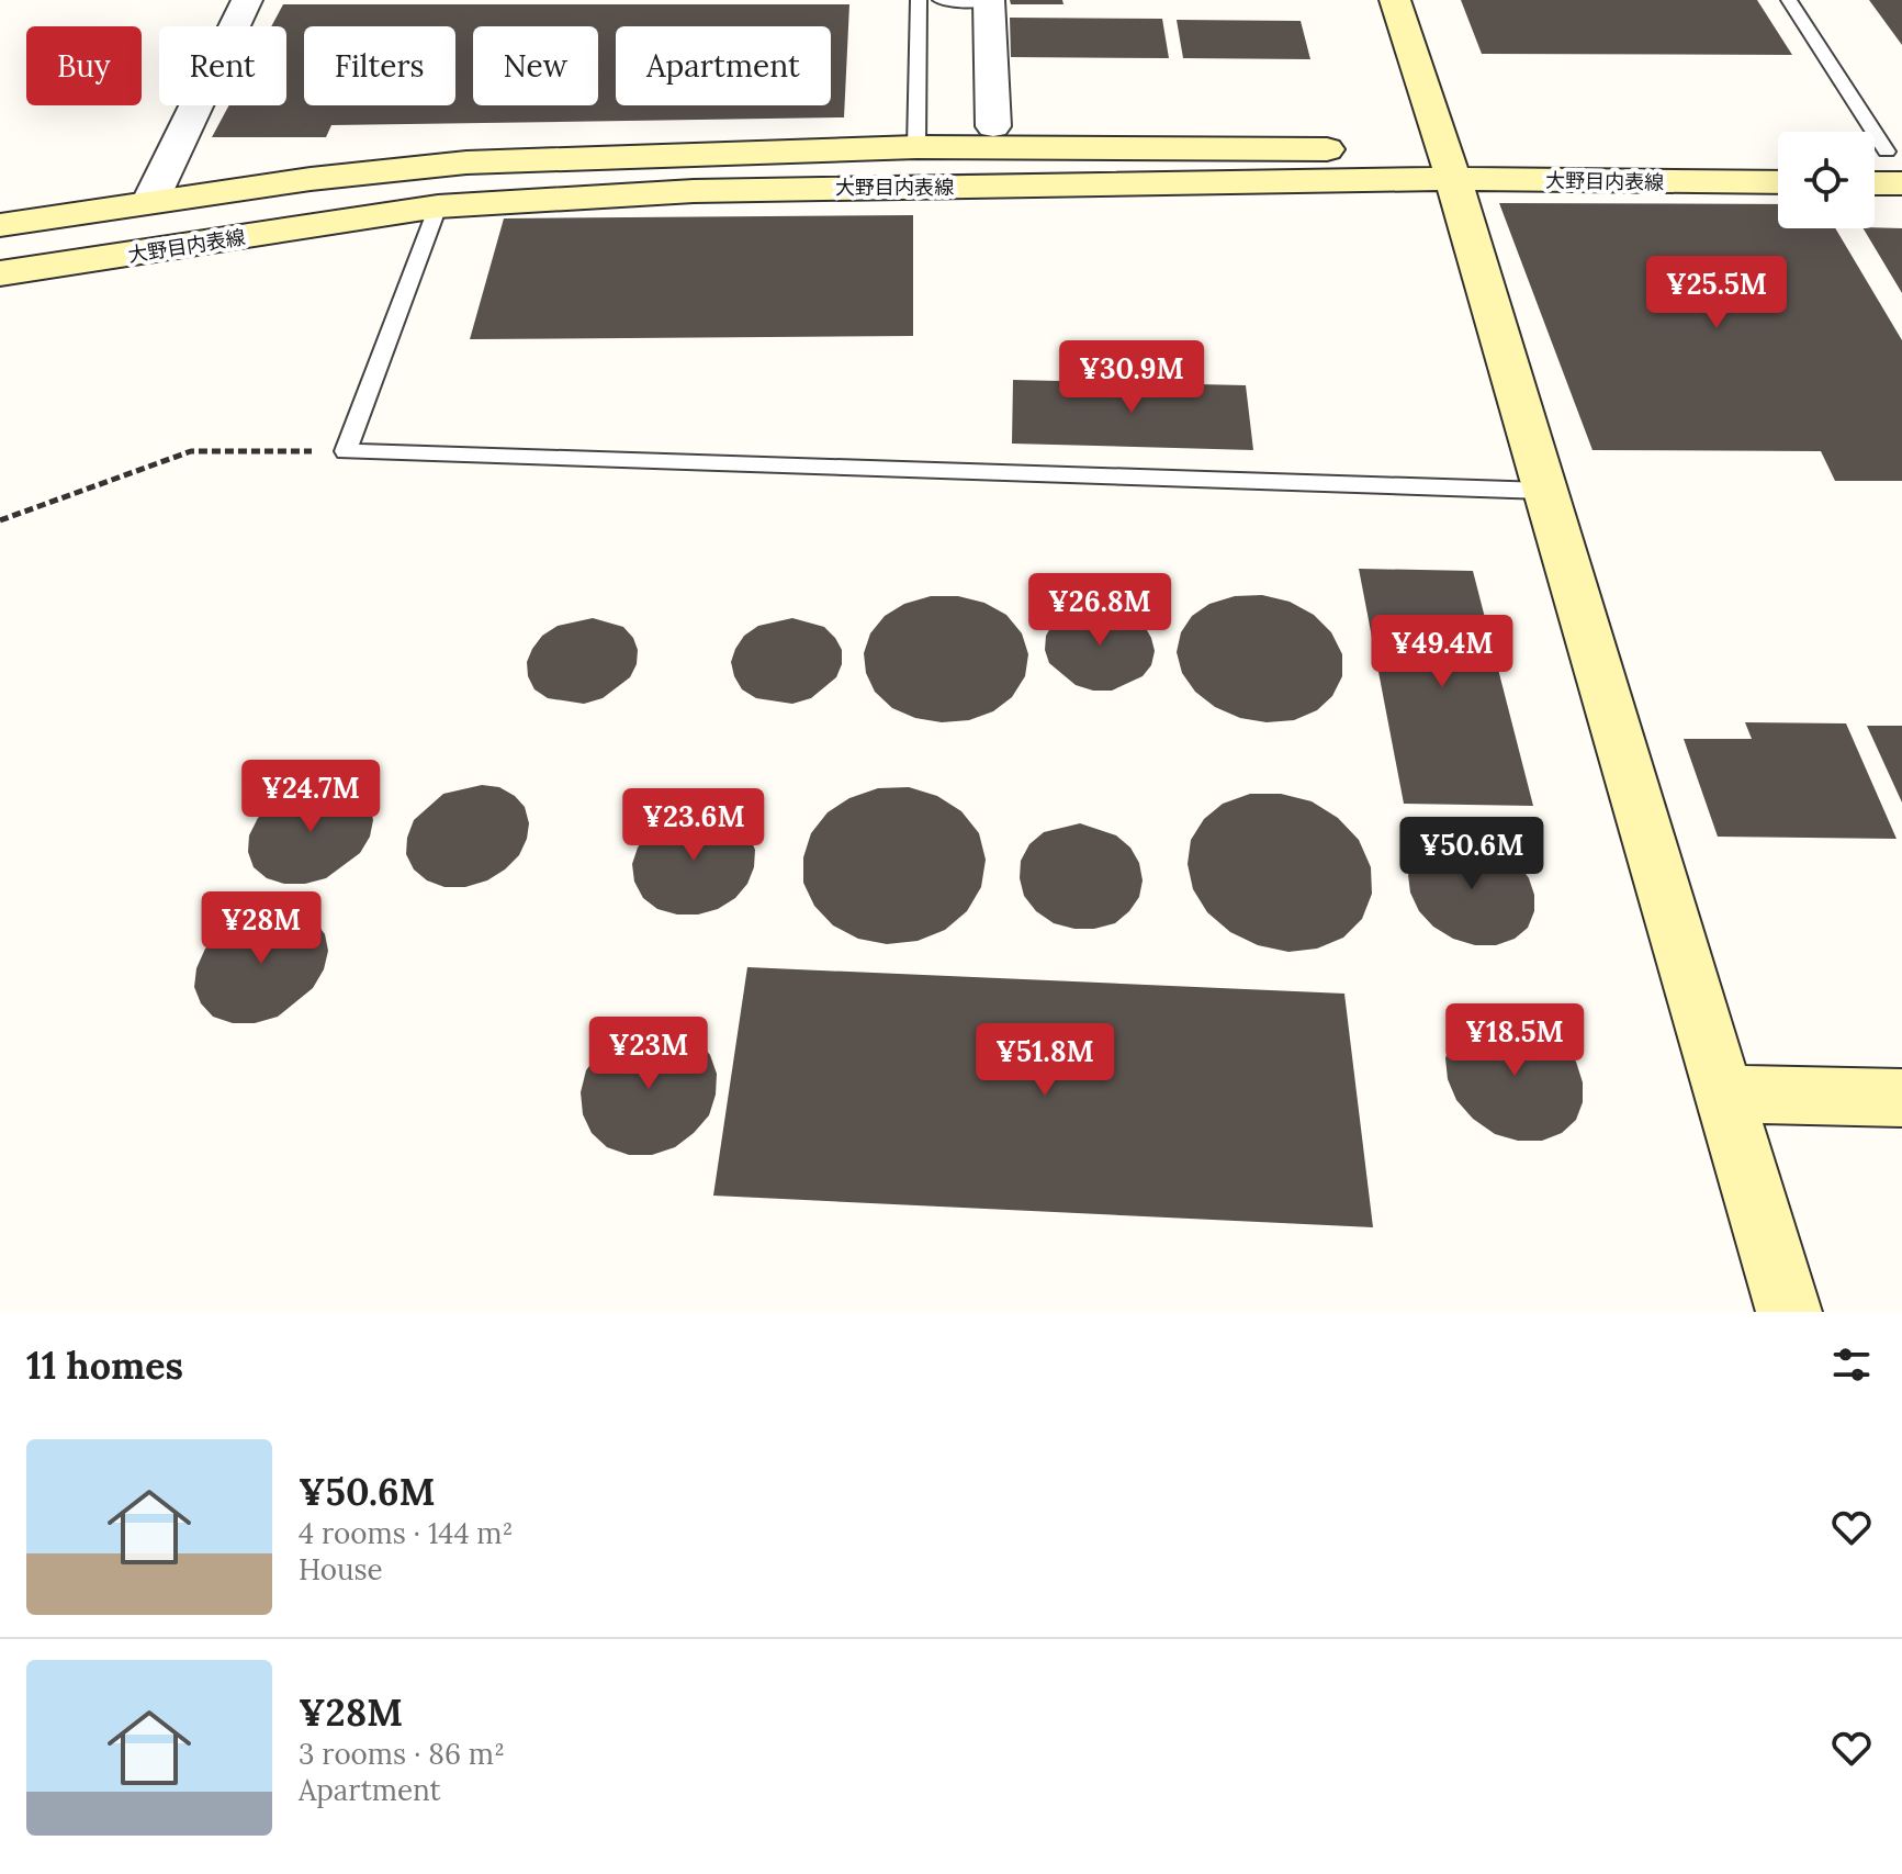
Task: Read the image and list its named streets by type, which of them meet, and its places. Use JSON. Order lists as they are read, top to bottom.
{
  "streets": {
    "main road": ["大野目内表線"]
  },
  "page": {
    "chip": [
      "Buy",
      "Rent",
      "Filters",
      "New",
      "Apartment"
    ],
    "price": [
      "¥25.5M",
      "¥30.9M",
      "¥26.8M",
      "¥49.4M",
      "¥24.7M",
      "¥23.6M",
      "¥50.6M",
      "¥28M",
      "¥18.5M",
      "¥23M",
      "¥51.8M"
    ],
    "heading": "11 homes",
    "list": [
      {
        "name": "¥50.6M",
        "note": "4 rooms · 144 m² · House"
      },
      {
        "name": "¥28M",
        "note": "3 rooms · 86 m² · Apartment"
      }
    ]
  }
}
